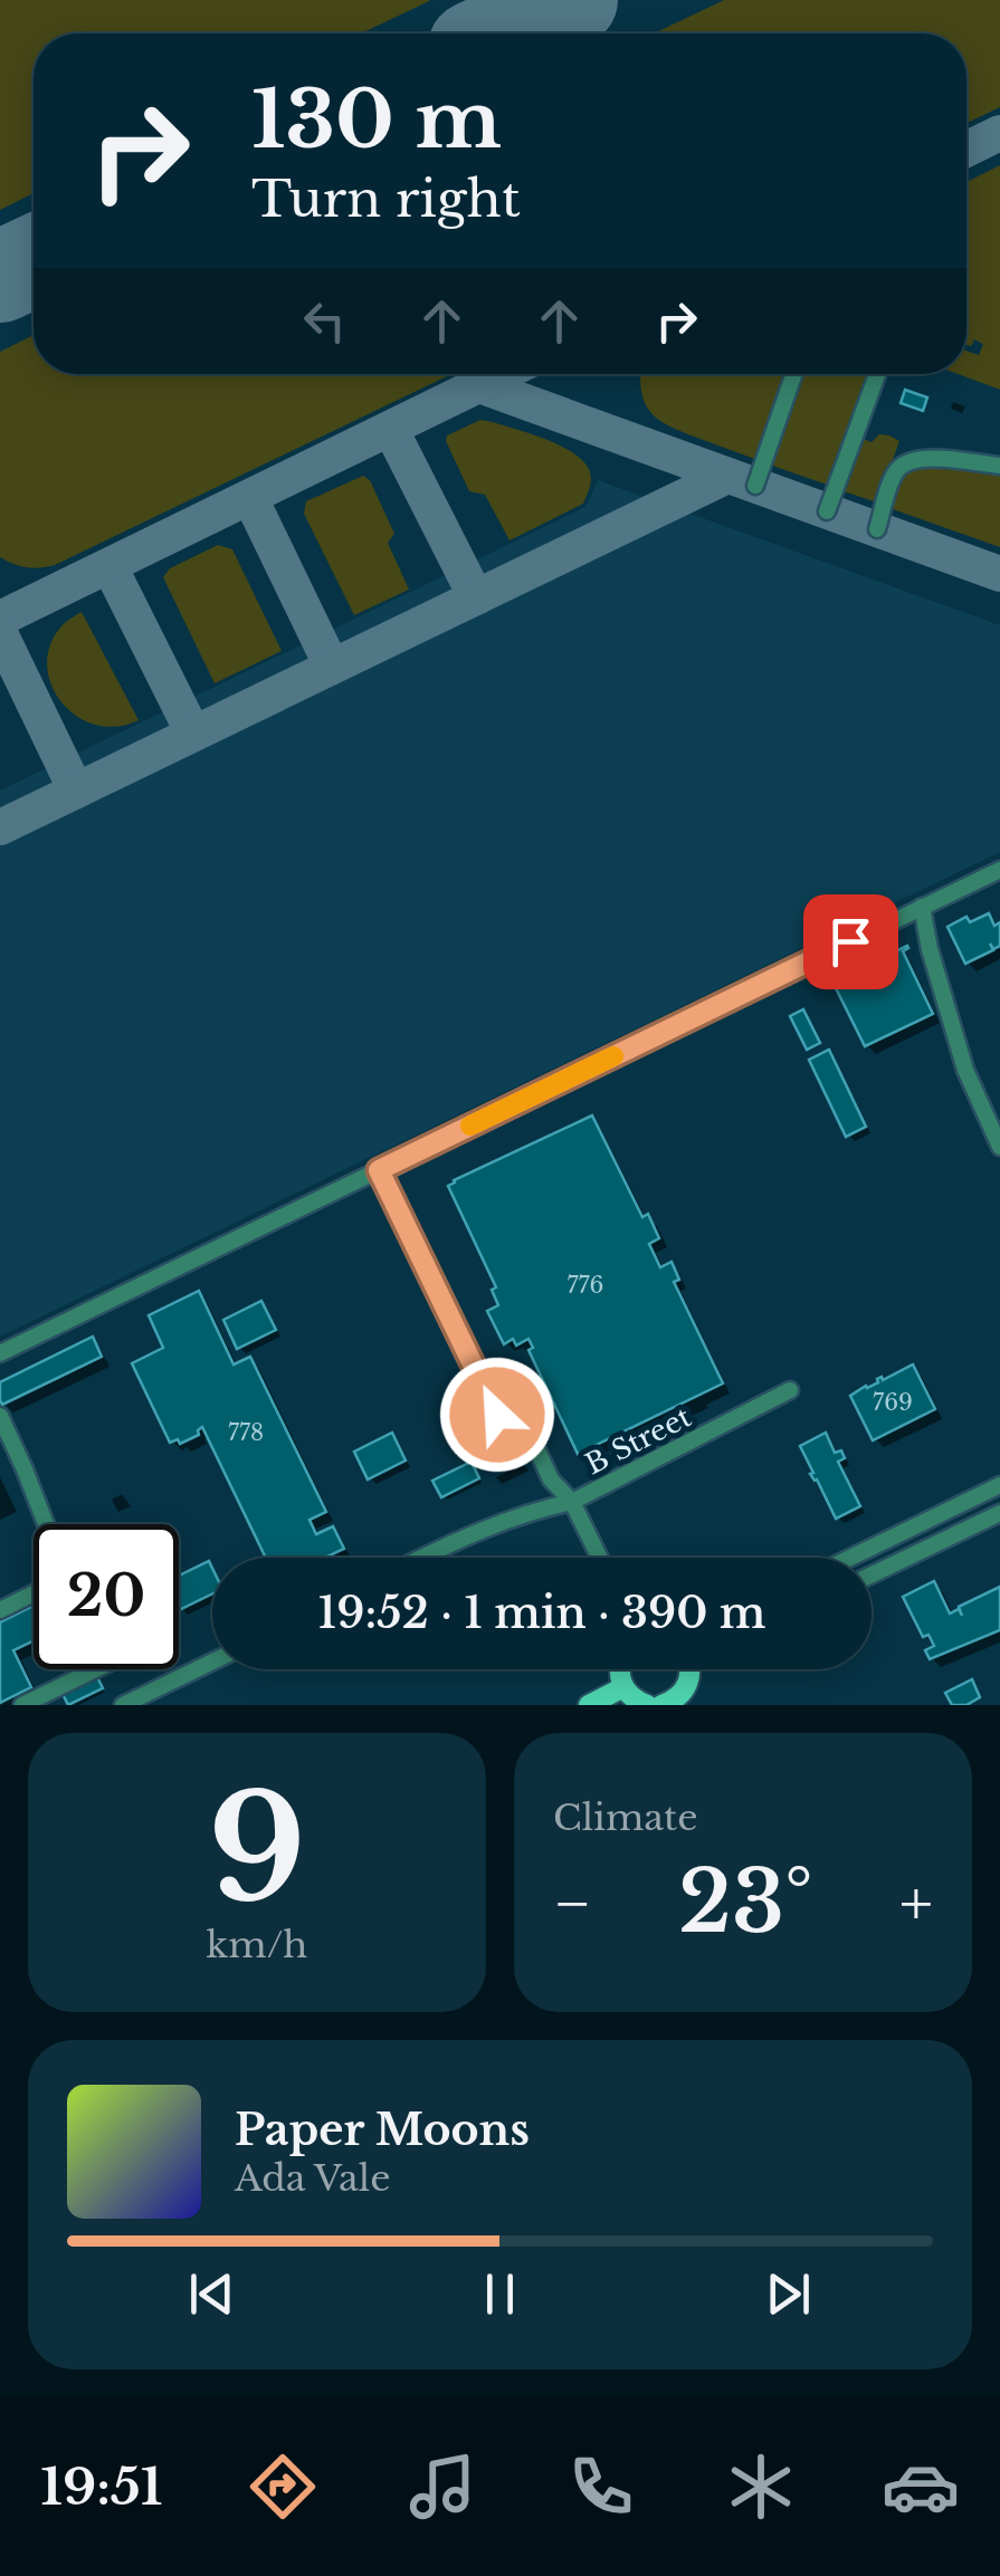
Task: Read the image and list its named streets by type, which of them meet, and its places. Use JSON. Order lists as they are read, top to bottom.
{
  "streets": {
    "street": ["B Street"]
  },
  "house_numbers": ["776", "769", "778"],
  "page": {
    "turn": ["130 m", "Turn right"],
    "limit": "20",
    "trip": "19:52 · 1 min · 390 m",
    "tile": [
      ["9", "km/h"],
      "Climate"
    ],
    "heat": ["−", "23°", "+"],
    "song": ["Paper Moons", "Ada Vale"],
    "tabs": "19:51"
  }
}
